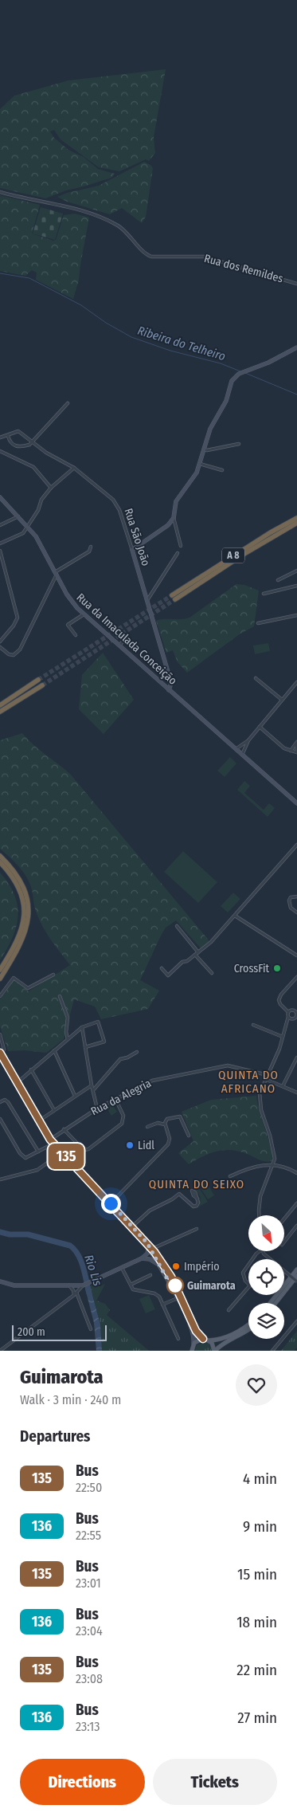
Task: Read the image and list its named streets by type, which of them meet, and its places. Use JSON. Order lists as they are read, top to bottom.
{
  "streets": {
    "highway": ["A 8"],
    "main road": ["Rua São João", "Rua da Imaculada Conceição"],
    "street": ["Rua dos Remildes", "Rua da Alegria"]
  },
  "crossings": [
    ["Rua São João", "Rua da Imaculada Conceição"]
  ],
  "districts": ["QUINTA DO AFRICANO", "QUINTA DO SEIXO"],
  "water": ["Ribeira do Telheiro", "Rio Lis"],
  "places": [
    "CrossFit",
    "Lidl",
    "Império",
    "Guimarota"
  ],
  "lines": ["bus line 135"],
  "scale_bar": "200 m",
  "north": "bottom right",
  "page": {
    "on_map": "135",
    "scale": "200 m",
    "heading": [
      ["Guimarota", "Walk · 3 min · 240 m"],
      "Departures"
    ],
    "list": [
      {
        "mark": "135",
        "name": "Bus",
        "note": "22:50",
        "value": "4 min"
      },
      {
        "mark": "136",
        "name": "Bus",
        "note": "22:55",
        "value": "9 min"
      },
      {
        "mark": "135",
        "name": "Bus",
        "note": "23:01",
        "value": "15 min"
      },
      {
        "mark": "136",
        "name": "Bus",
        "note": "23:04",
        "value": "18 min"
      },
      {
        "mark": "135",
        "name": "Bus",
        "note": "23:08",
        "value": "22 min"
      },
      {
        "mark": "136",
        "name": "Bus",
        "note": "23:13",
        "value": "27 min"
      }
    ],
    "buttons": ["Directions", "Tickets"]
  }
}
